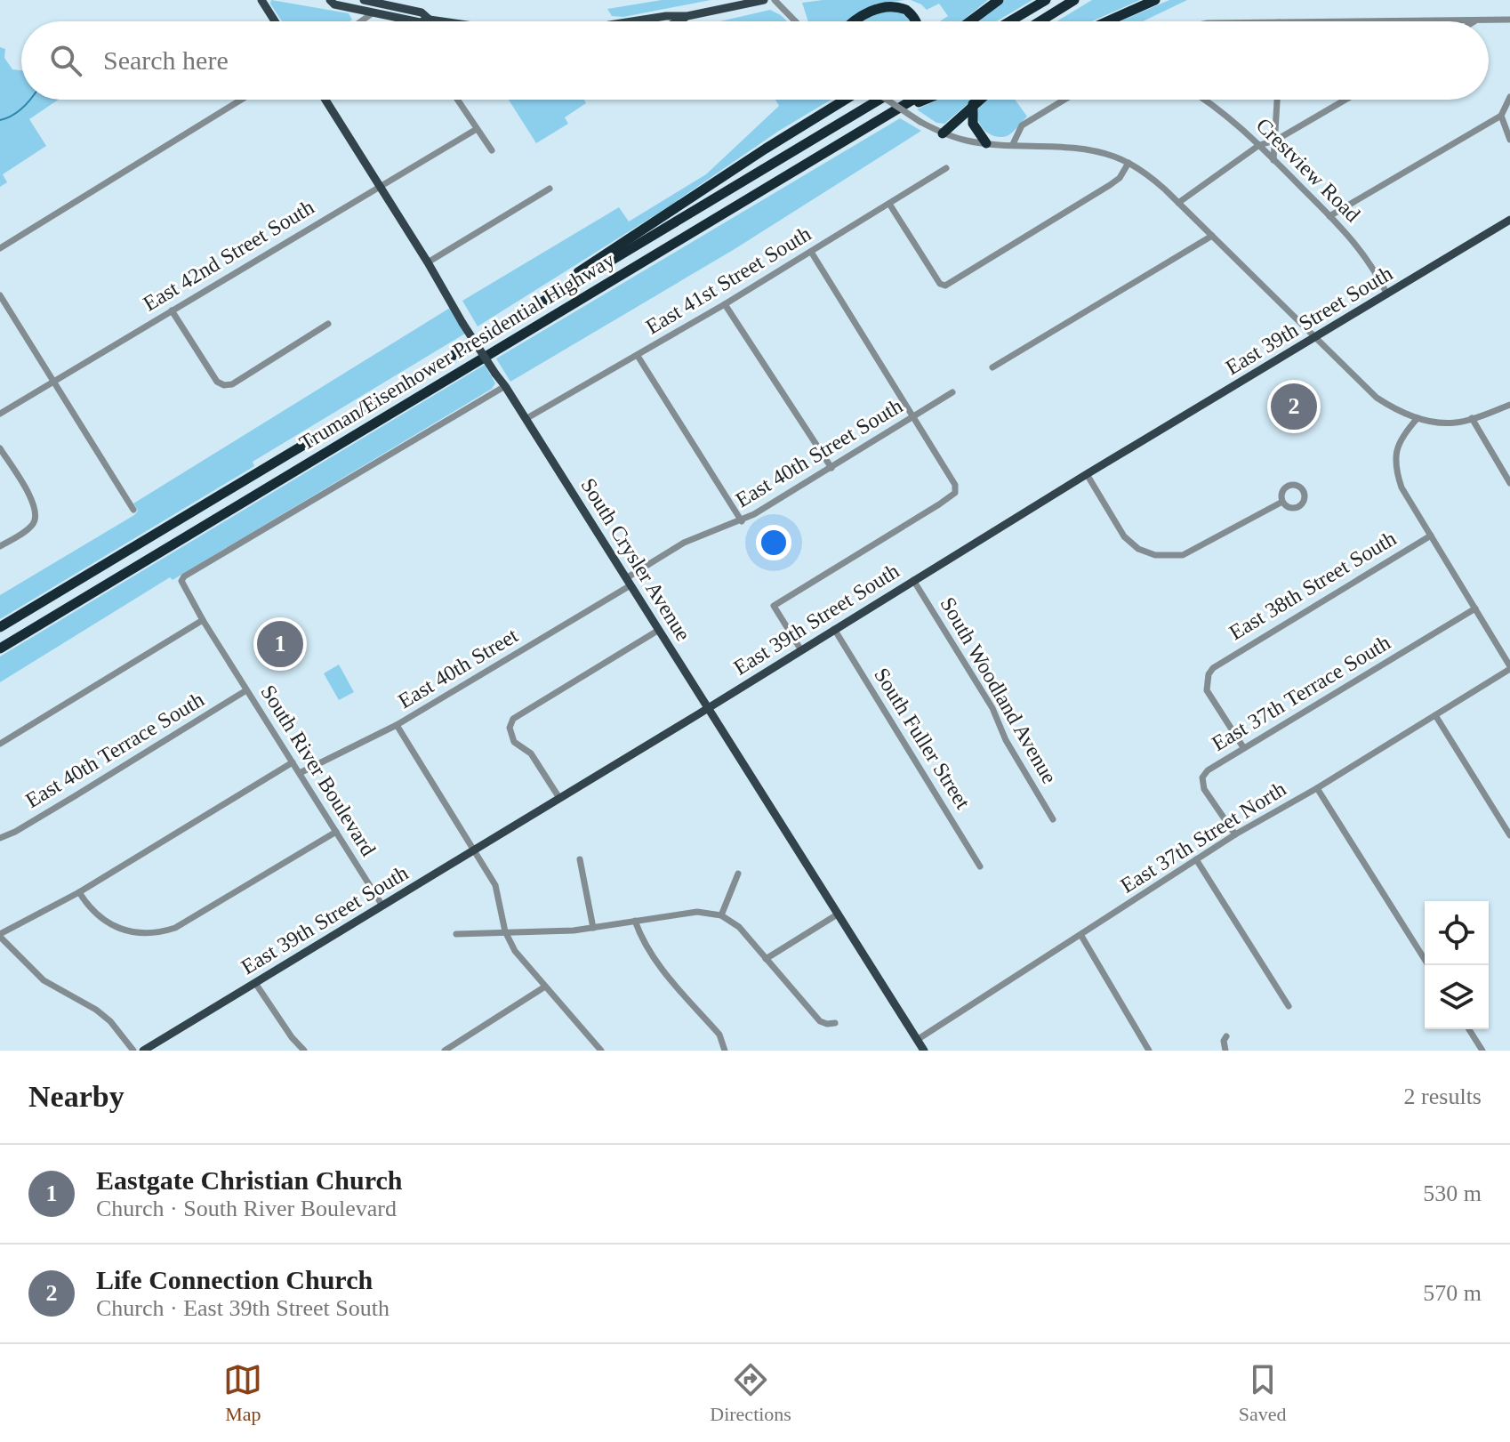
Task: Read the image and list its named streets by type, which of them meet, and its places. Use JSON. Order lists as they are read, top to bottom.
{
  "streets": {
    "highway": ["Truman/Eisenhower Presidential Highway"],
    "main road": ["East 39th Street South", "South Crysler Avenue"],
    "street": [
      "Crestview Road",
      "East 42nd Street South",
      "East 41st Street South",
      "East 40th Street South",
      "East 38th Street South",
      "East 40th Street",
      "South Woodland Avenue",
      "East 37th Terrace South",
      "South Fuller Street",
      "East 40th Terrace South",
      "South River Boulevard",
      "East 37th Street North"
    ]
  },
  "crossings": [
    ["Crestview Road", "East 39th Street South"],
    ["East 42nd Street South", "South Crysler Avenue"],
    ["East 41st Street South", "South Crysler Avenue"],
    ["East 39th Street South", "South Crysler Avenue"],
    ["East 39th Street South", "South Woodland Avenue"],
    ["East 39th Street South", "South Fuller Street"],
    ["East 39th Street South", "South River Boulevard"],
    ["East 40th Street South", "South Crysler Avenue"],
    ["East 40th Street South", "East 40th Street"],
    ["South Crysler Avenue", "East 40th Street"],
    ["South Crysler Avenue", "South River Boulevard"],
    ["South Crysler Avenue", "East 37th Street North"],
    ["East 38th Street South", "East 37th Terrace South"],
    ["East 40th Street", "South River Boulevard"],
    ["East 37th Terrace South", "East 37th Street North"],
    ["East 40th Terrace South", "South River Boulevard"]
  ],
  "page": {
    "search": "Search here",
    "pins": ["2", "1"],
    "heading": ["Nearby", "2 results"],
    "list": [
      {
        "mark": "1",
        "name": "Eastgate Christian Church",
        "note": "Church · South River Boulevard",
        "value": "530 m"
      },
      {
        "mark": "2",
        "name": "Life Connection Church",
        "note": "Church · East 39th Street South",
        "value": "570 m"
      }
    ],
    "nav": ["Map", "Directions", "Saved"]
  }
}
